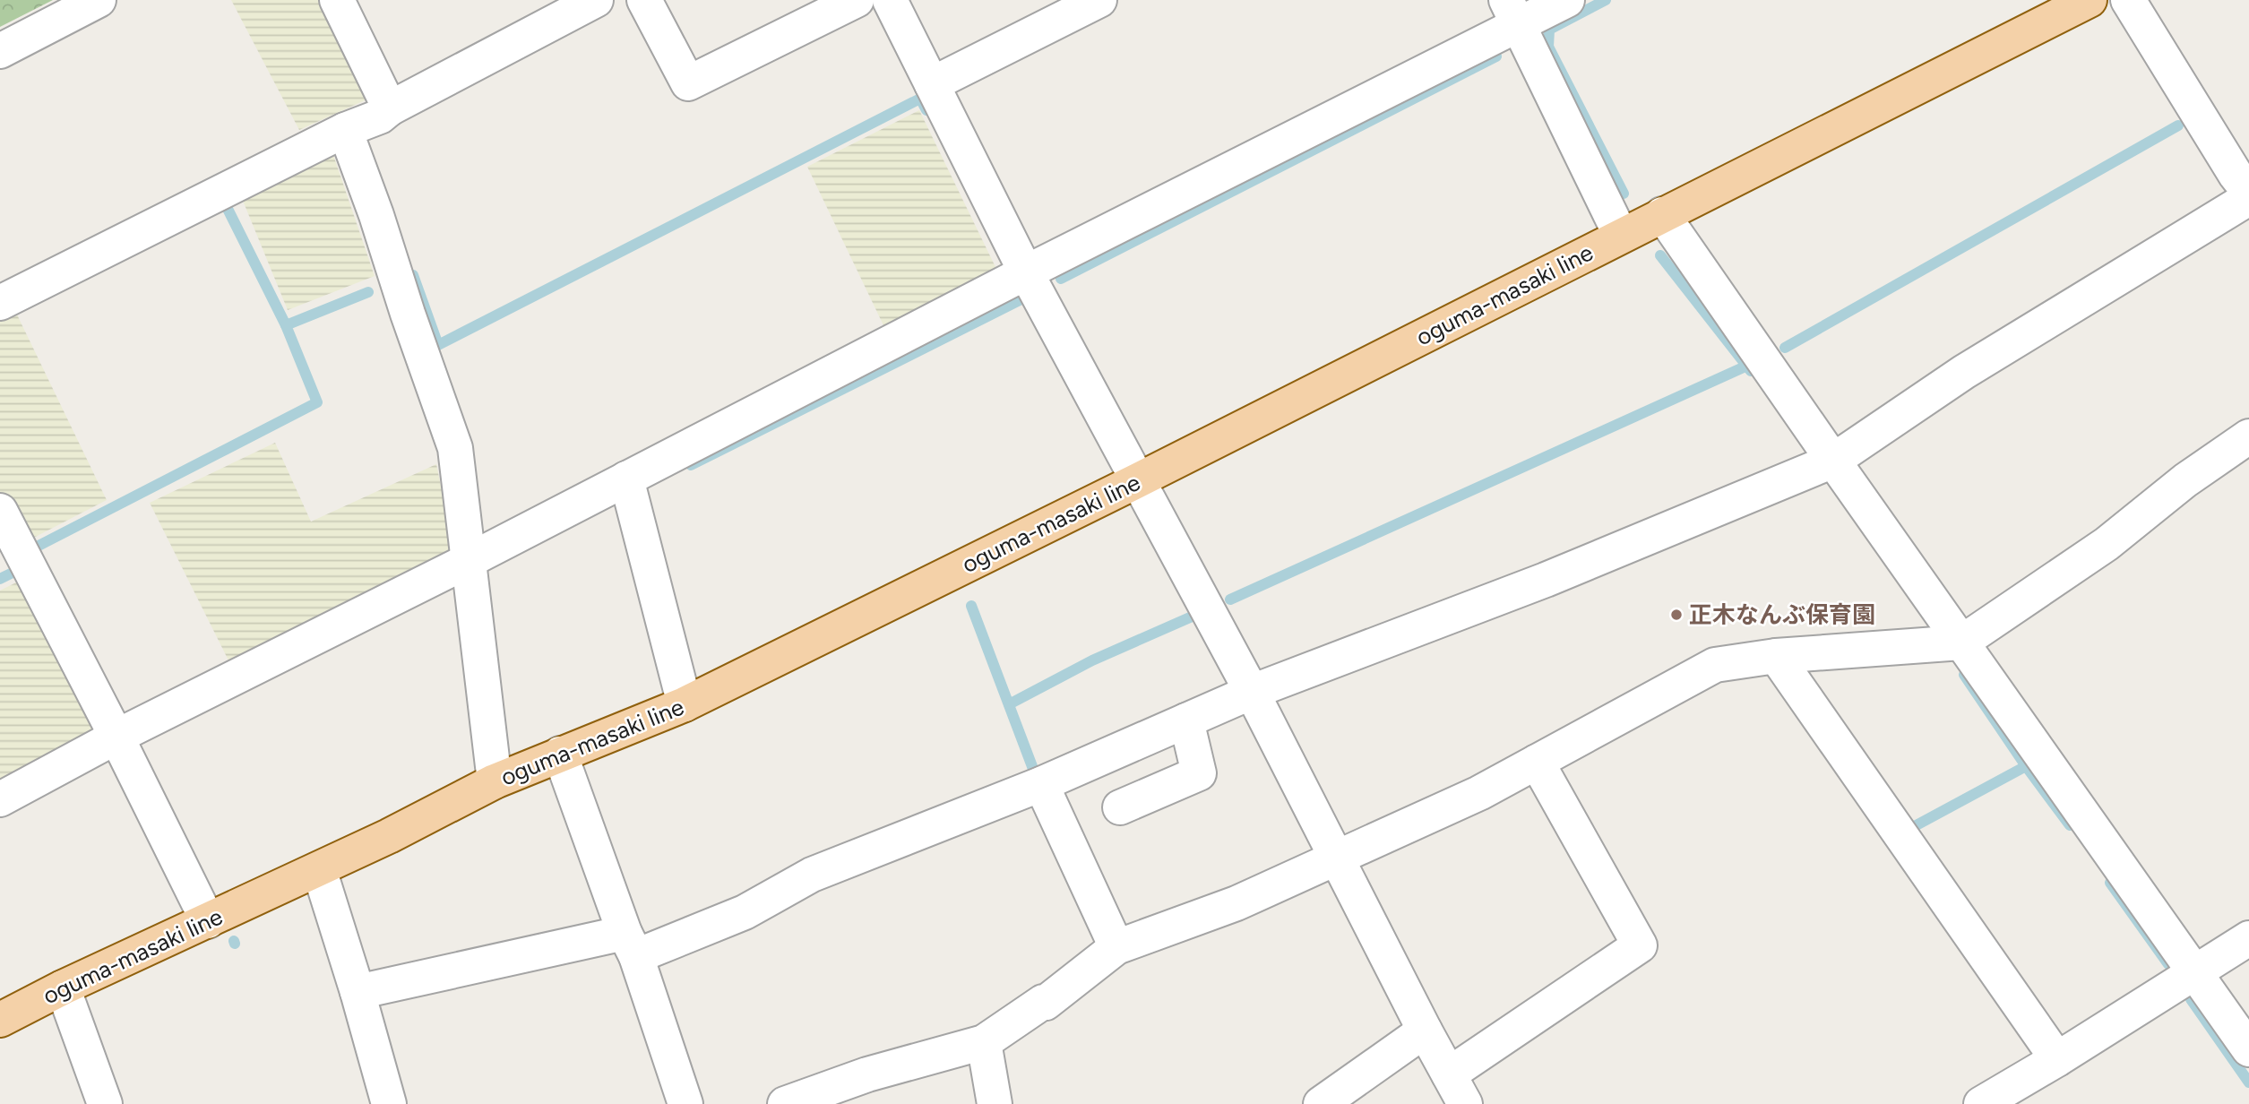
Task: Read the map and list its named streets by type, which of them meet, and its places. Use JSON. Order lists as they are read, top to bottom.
{
  "streets": {
    "main road": ["oguma-masaki line"]
  },
  "places": ["正木なんぶ保育園"]
}
